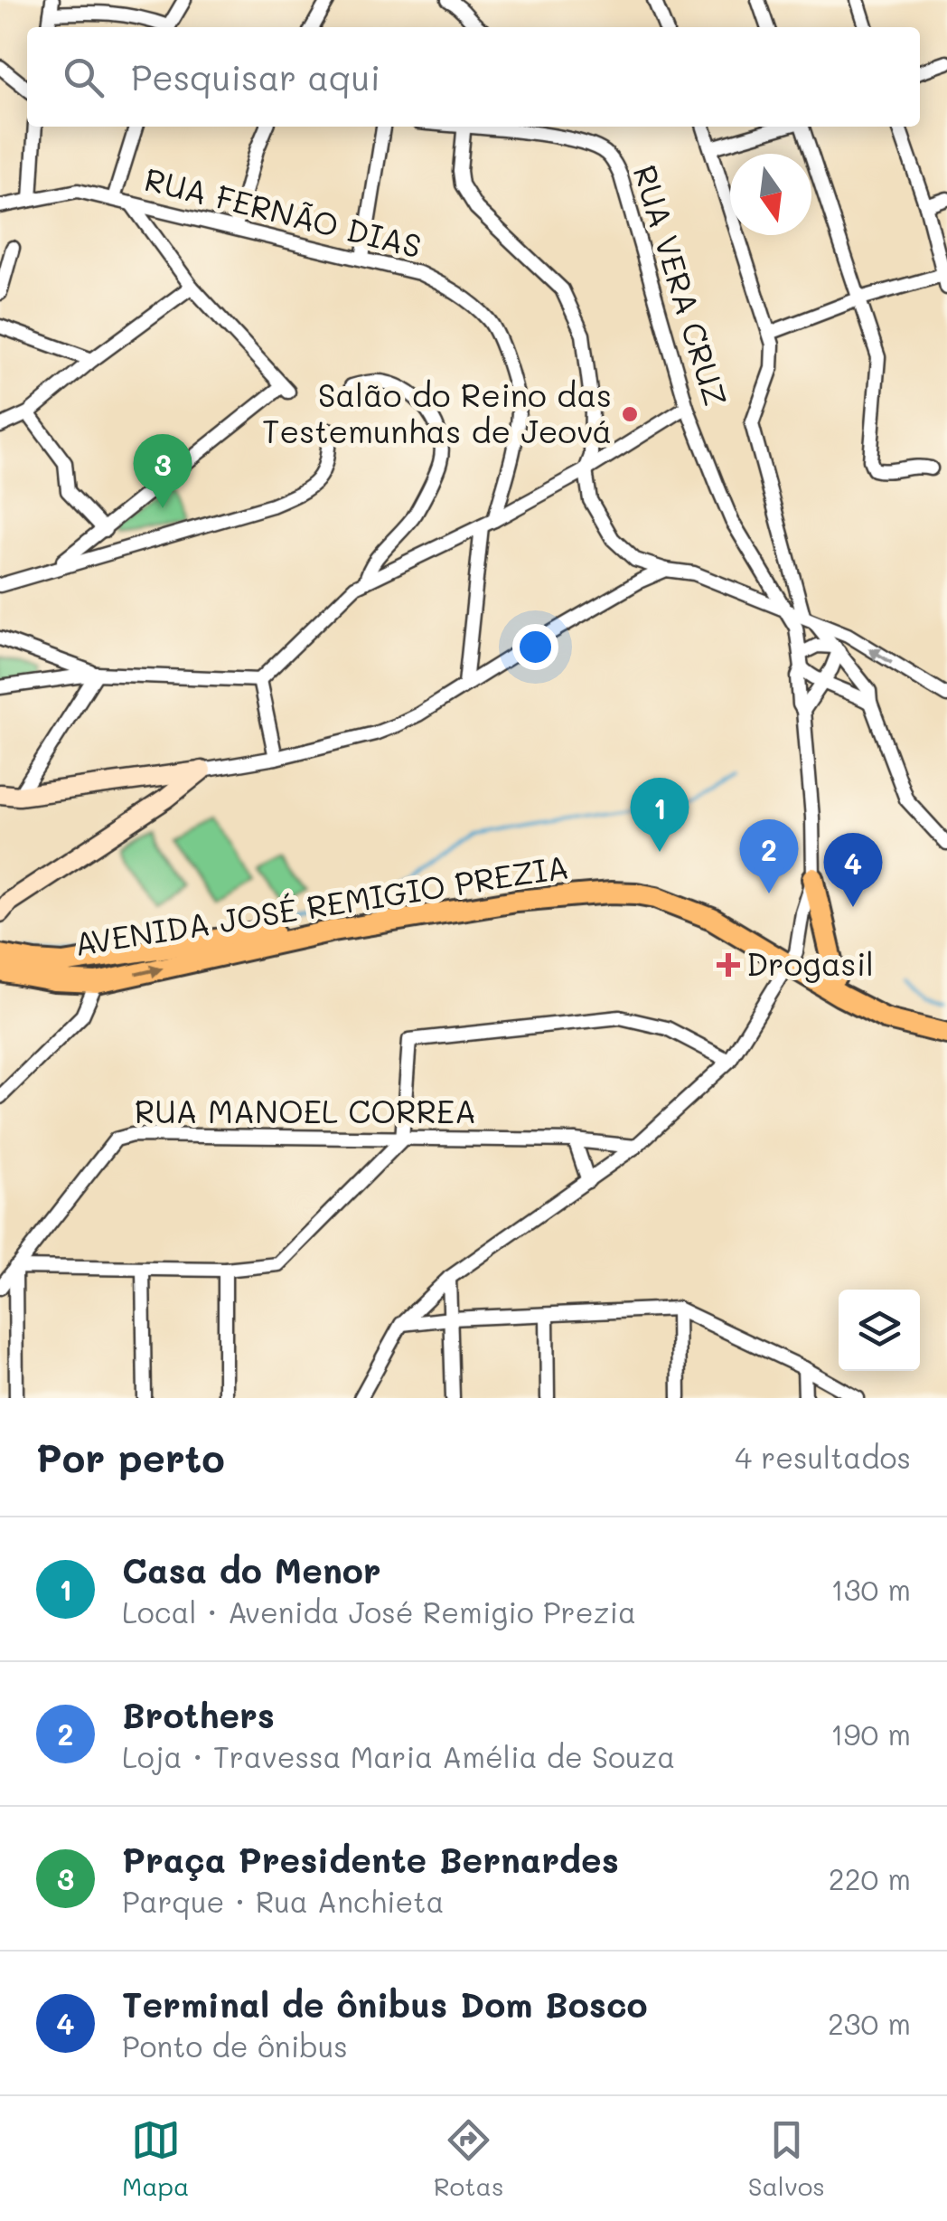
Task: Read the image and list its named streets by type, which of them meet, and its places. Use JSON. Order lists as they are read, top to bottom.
{
  "streets": {
    "main road": ["AVENIDA JOSÉ REMIGIO PREZIA"],
    "street": ["RUA FERNÃO DIAS", "RUA VERA CRUZ", "RUA MANOEL CORREA"]
  },
  "crossings": [
    ["RUA VERA CRUZ", "AVENIDA JOSÉ REMIGIO PREZIA"]
  ],
  "places": {
    "other": ["Salão do Reino das Testemunhas de Jeová"],
    "health": ["Drogasil"]
  },
  "north": "bottom",
  "page": {
    "search": "Pesquisar aqui",
    "pins": [
      "3",
      "1",
      "2",
      "4"
    ],
    "heading": ["Por perto", "4 resultados"],
    "list": [
      {
        "mark": "1",
        "name": "Casa do Menor",
        "note": "Local · Avenida José Remigio Prezia",
        "value": "130 m"
      },
      {
        "mark": "2",
        "name": "Brothers",
        "note": "Loja · Travessa Maria Amélia de Souza",
        "value": "190 m"
      },
      {
        "mark": "3",
        "name": "Praça Presidente Bernardes",
        "note": "Parque · Rua Anchieta",
        "value": "220 m"
      },
      {
        "mark": "4",
        "name": "Terminal de ônibus Dom Bosco",
        "note": "Ponto de ônibus",
        "value": "230 m"
      }
    ],
    "nav": ["Mapa", "Rotas", "Salvos"]
  }
}
